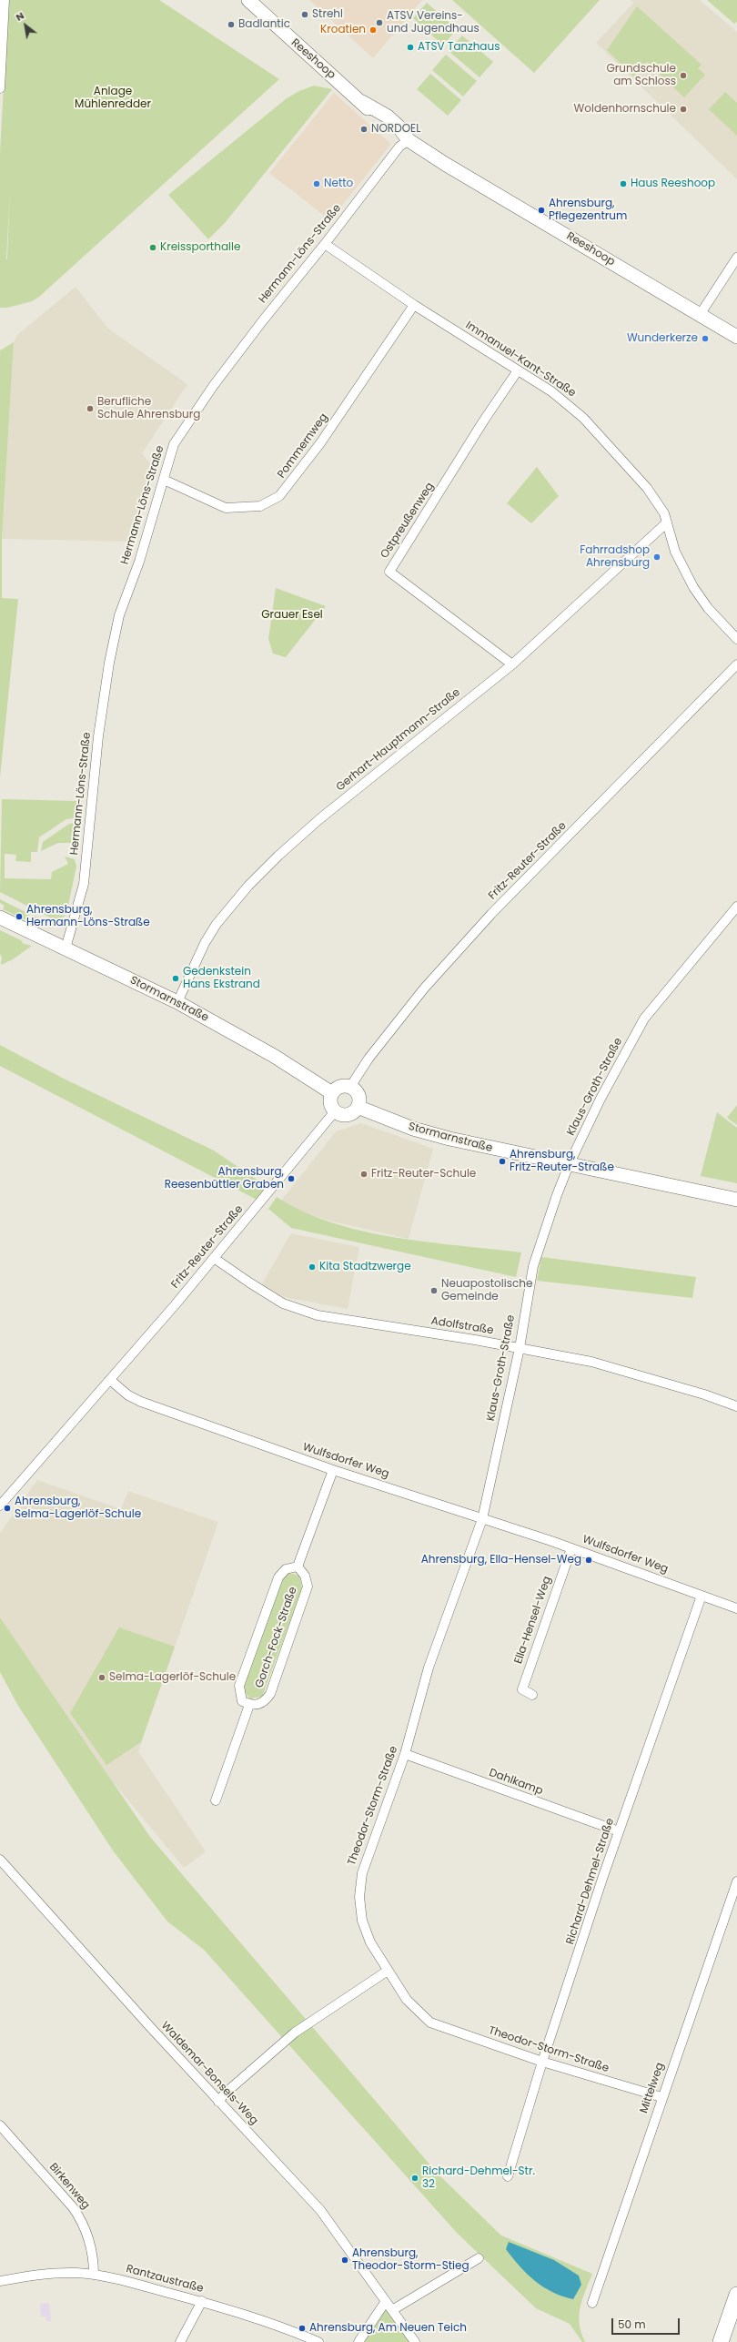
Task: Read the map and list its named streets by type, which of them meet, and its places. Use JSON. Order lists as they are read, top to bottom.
{
  "streets": {
    "street": [
      "Reeshoop",
      "Hermann-Löns-Straße",
      "Immanuel-Kant-Straße",
      "Pommernweg",
      "Ostpreußenweg",
      "Gerhart-Hauptmann-Straße",
      "Fritz-Reuter-Straße",
      "Stormarnstraße",
      "Klaus-Groth-Straße",
      "Adolfstraße",
      "Wulfsdorfer Weg",
      "Ella-Hensel-Weg",
      "Gorch-Fock-Straße",
      "Dahlkamp",
      "Theodor-Storm-Straße",
      "Richard-Dehmel-Straße",
      "Waldemar-Bonsels-Weg",
      "Mittelweg",
      "Birkenweg",
      "Rantzaustraße"
    ]
  },
  "crossings": [
    ["Reeshoop", "Hermann-Löns-Straße"],
    ["Hermann-Löns-Straße", "Immanuel-Kant-Straße"],
    ["Hermann-Löns-Straße", "Pommernweg"],
    ["Hermann-Löns-Straße", "Stormarnstraße"],
    ["Immanuel-Kant-Straße", "Pommernweg"],
    ["Immanuel-Kant-Straße", "Ostpreußenweg"],
    ["Immanuel-Kant-Straße", "Gerhart-Hauptmann-Straße"],
    ["Ostpreußenweg", "Gerhart-Hauptmann-Straße"],
    ["Gerhart-Hauptmann-Straße", "Stormarnstraße"],
    ["Fritz-Reuter-Straße", "Stormarnstraße"],
    ["Fritz-Reuter-Straße", "Adolfstraße"],
    ["Fritz-Reuter-Straße", "Wulfsdorfer Weg"],
    ["Stormarnstraße", "Klaus-Groth-Straße"],
    ["Klaus-Groth-Straße", "Adolfstraße"],
    ["Klaus-Groth-Straße", "Wulfsdorfer Weg"],
    ["Klaus-Groth-Straße", "Theodor-Storm-Straße"],
    ["Wulfsdorfer Weg", "Ella-Hensel-Weg"],
    ["Wulfsdorfer Weg", "Theodor-Storm-Straße"],
    ["Wulfsdorfer Weg", "Richard-Dehmel-Straße"],
    ["Dahlkamp", "Theodor-Storm-Straße"],
    ["Dahlkamp", "Richard-Dehmel-Straße"],
    ["Theodor-Storm-Straße", "Richard-Dehmel-Straße"],
    ["Theodor-Storm-Straße", "Mittelweg"],
    ["Birkenweg", "Rantzaustraße"]
  ],
  "parks": ["Anlage Mühlenredder", "Grauer Esel"],
  "places": [
    "Strehl",
    "ATSV Vereins- und Jugendhaus",
    "Badlantic",
    "Kroatien",
    "ATSV Tanzhaus",
    "Grundschule am Schloss",
    "Woldenhornschule",
    "NORDOEL",
    "Netto",
    "Haus Reeshoop",
    "Ahrensburg, Pflegezentrum",
    "Kreissporthalle",
    "Wunderkerze",
    "Berufliche Schule Ahrensburg",
    "Fahrradshop Ahrensburg",
    "Ahrensburg, Hermann-Löns-Straße",
    "Gedenkstein Hans Ekstrand",
    "Ahrensburg, Fritz-Reuter-Straße",
    "Fritz-Reuter-Schule",
    "Ahrensburg, Reesenbüttler Graben",
    "Kita Stadtzwerge",
    "Neuapostolische Gemeinde",
    "Ahrensburg, Selma-Lagerlöf-Schule",
    "Ahrensburg, Ella-Hensel-Weg",
    "Selma-Lagerlöf-Schule",
    "Richard-Dehmel-Str. 32",
    "Ahrensburg, Theodor-Storm-Stieg",
    "Ahrensburg, Am Neuen Teich"
  ],
  "scale_bar": "50 m",
  "north": "top left"
}
